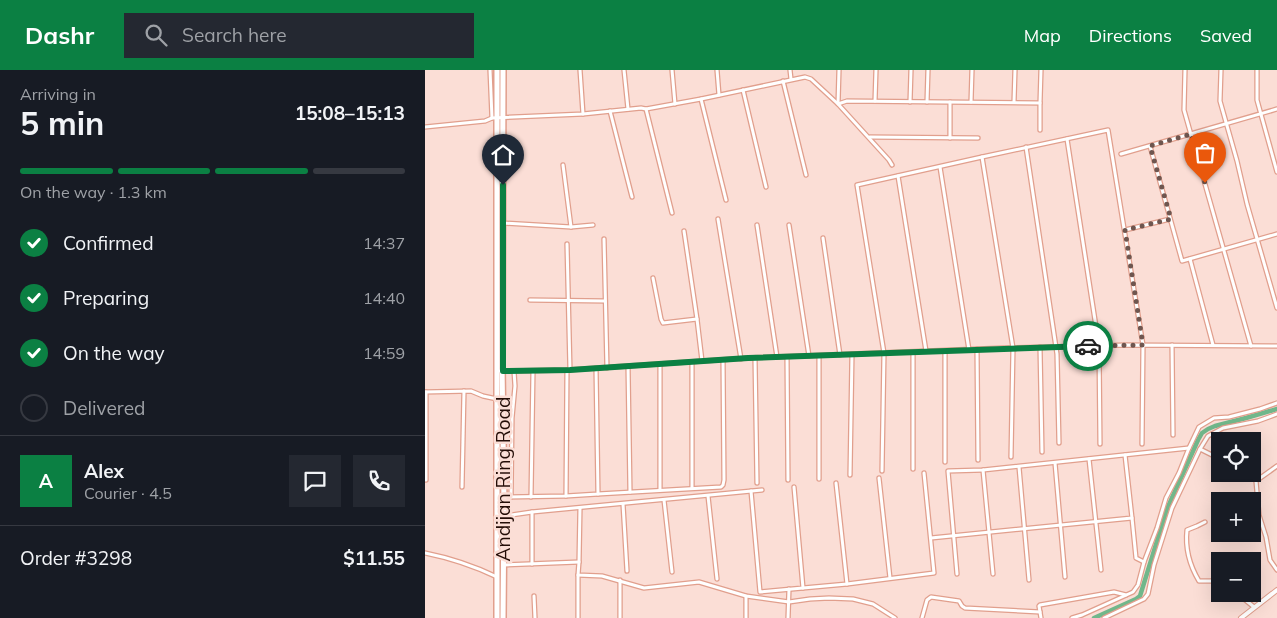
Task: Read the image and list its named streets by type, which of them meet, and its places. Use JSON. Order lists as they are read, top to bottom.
{
  "streets": {
    "highway": ["Andijan Ring Road"]
  },
  "page": {
    "header": "Dashr",
    "search": "Search here",
    "nav": ["Map", "Directions", "Saved"],
    "heading": ["5 min", "Arriving in", "15:08–15:13"],
    "panel": [
      "Alex",
      "Courier · 4.5",
      "Order #3298",
      "$11.55"
    ],
    "bar": "On the way · 1.3 km",
    "list": [
      ["Confirmed", "14:37"],
      ["Preparing", "14:40"],
      ["On the way", "14:59"],
      "Delivered"
    ],
    "map_buttons": ["+", "−"],
    "round": "A"
  }
}
